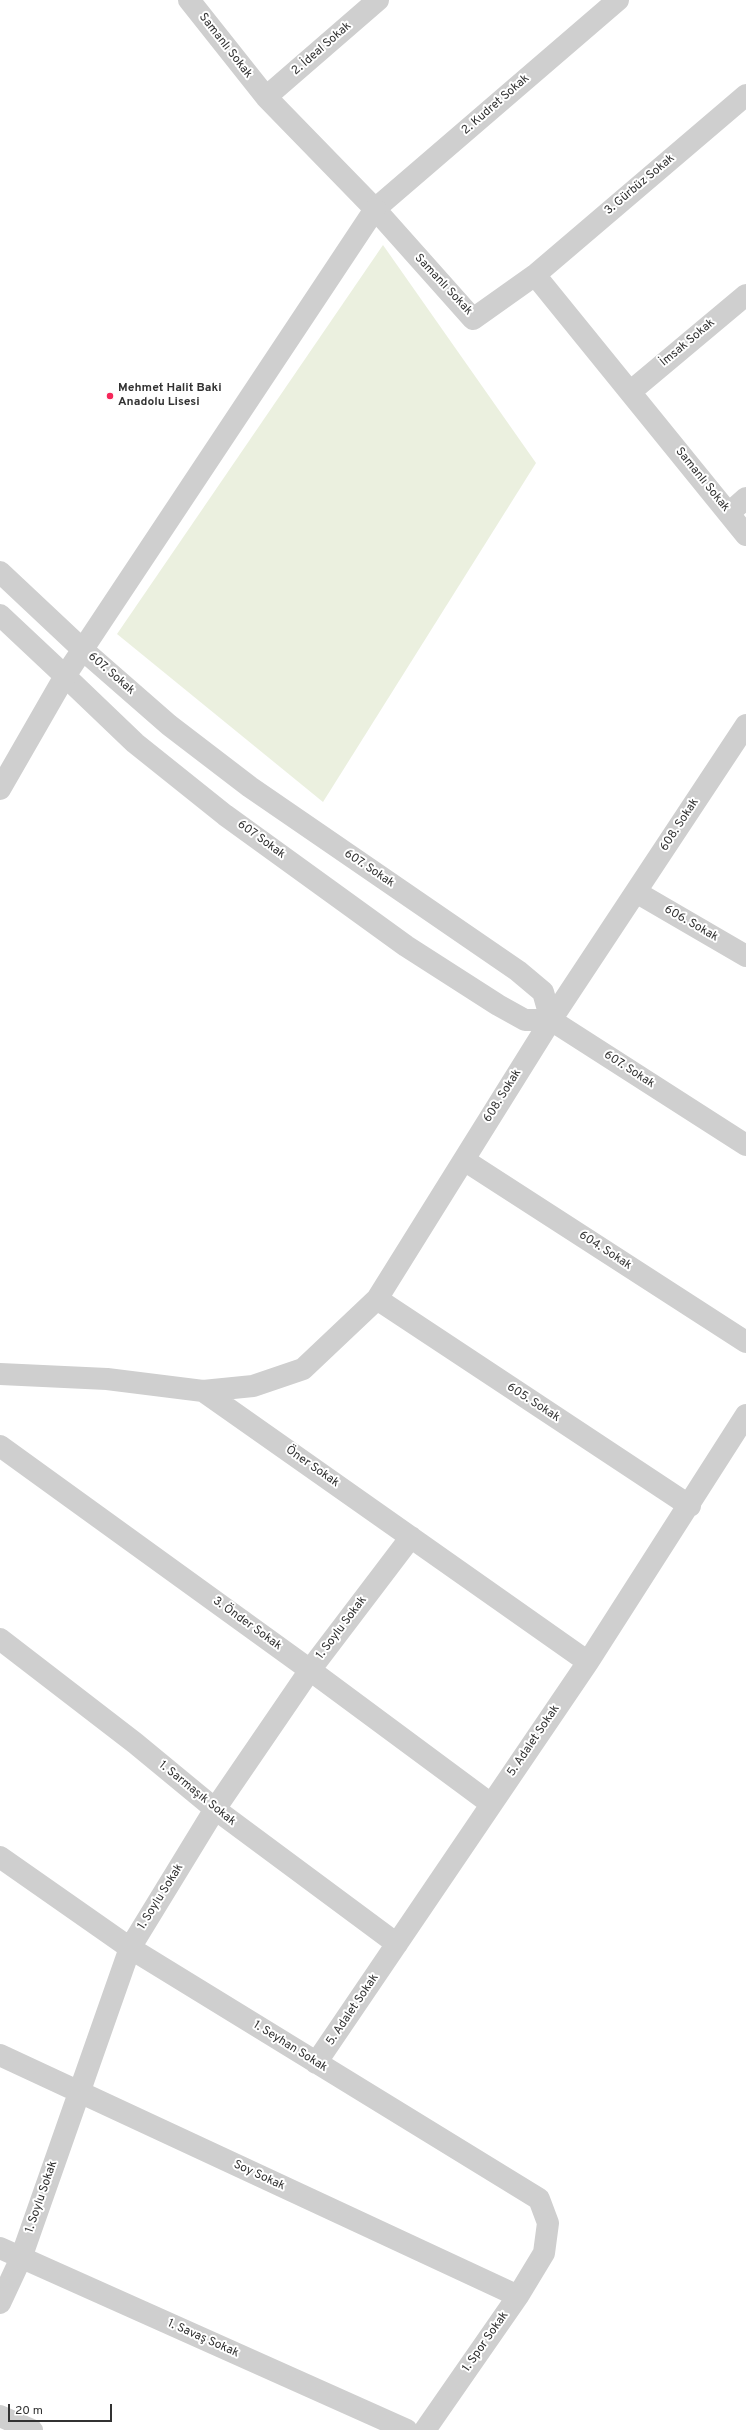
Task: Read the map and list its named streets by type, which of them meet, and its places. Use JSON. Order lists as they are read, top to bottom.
{
  "streets": {
    "street": [
      "Samanlı Sokak",
      "2. İdeal Sokak",
      "2. Kudret Sokak",
      "3. Gürbüz Sokak",
      "İmsak Sokak",
      "607. Sokak",
      "608. Sokak",
      "607 Sokak",
      "606. Sokak",
      "604. Sokak",
      "605. Sokak",
      "Öner Sokak",
      "3. Önder Sokak",
      "1. Soylu Sokak",
      "5. Adalet Sokak",
      "1. Sarmaşık Sokak",
      "1. Seyhan Sokak",
      "Soy Sokak",
      "1. Savaş Sokak",
      "1. Spor Sokak"
    ]
  },
  "crossings": [
    ["Samanlı Sokak", "2. İdeal Sokak"],
    ["Samanlı Sokak", "2. Kudret Sokak"],
    ["Samanlı Sokak", "3. Gürbüz Sokak"],
    ["Samanlı Sokak", "İmsak Sokak"],
    ["2. Kudret Sokak", "607. Sokak"],
    ["2. Kudret Sokak", "607 Sokak"],
    ["607. Sokak", "608. Sokak"],
    ["607. Sokak", "607 Sokak"],
    ["608. Sokak", "607 Sokak"],
    ["608. Sokak", "606. Sokak"],
    ["608. Sokak", "604. Sokak"],
    ["608. Sokak", "605. Sokak"],
    ["608. Sokak", "Öner Sokak"],
    ["605. Sokak", "5. Adalet Sokak"],
    ["Öner Sokak", "1. Soylu Sokak"],
    ["Öner Sokak", "5. Adalet Sokak"],
    ["3. Önder Sokak", "1. Soylu Sokak"],
    ["3. Önder Sokak", "5. Adalet Sokak"],
    ["1. Soylu Sokak", "1. Sarmaşık Sokak"],
    ["1. Soylu Sokak", "1. Seyhan Sokak"],
    ["1. Soylu Sokak", "Soy Sokak"],
    ["1. Soylu Sokak", "1. Savaş Sokak"],
    ["5. Adalet Sokak", "1. Sarmaşık Sokak"],
    ["5. Adalet Sokak", "1. Seyhan Sokak"],
    ["1. Seyhan Sokak", "1. Spor Sokak"],
    ["Soy Sokak", "1. Spor Sokak"]
  ],
  "places": ["Mehmet Halit Baki Anadolu Lisesi"],
  "scale_bar": "20 m"
}
